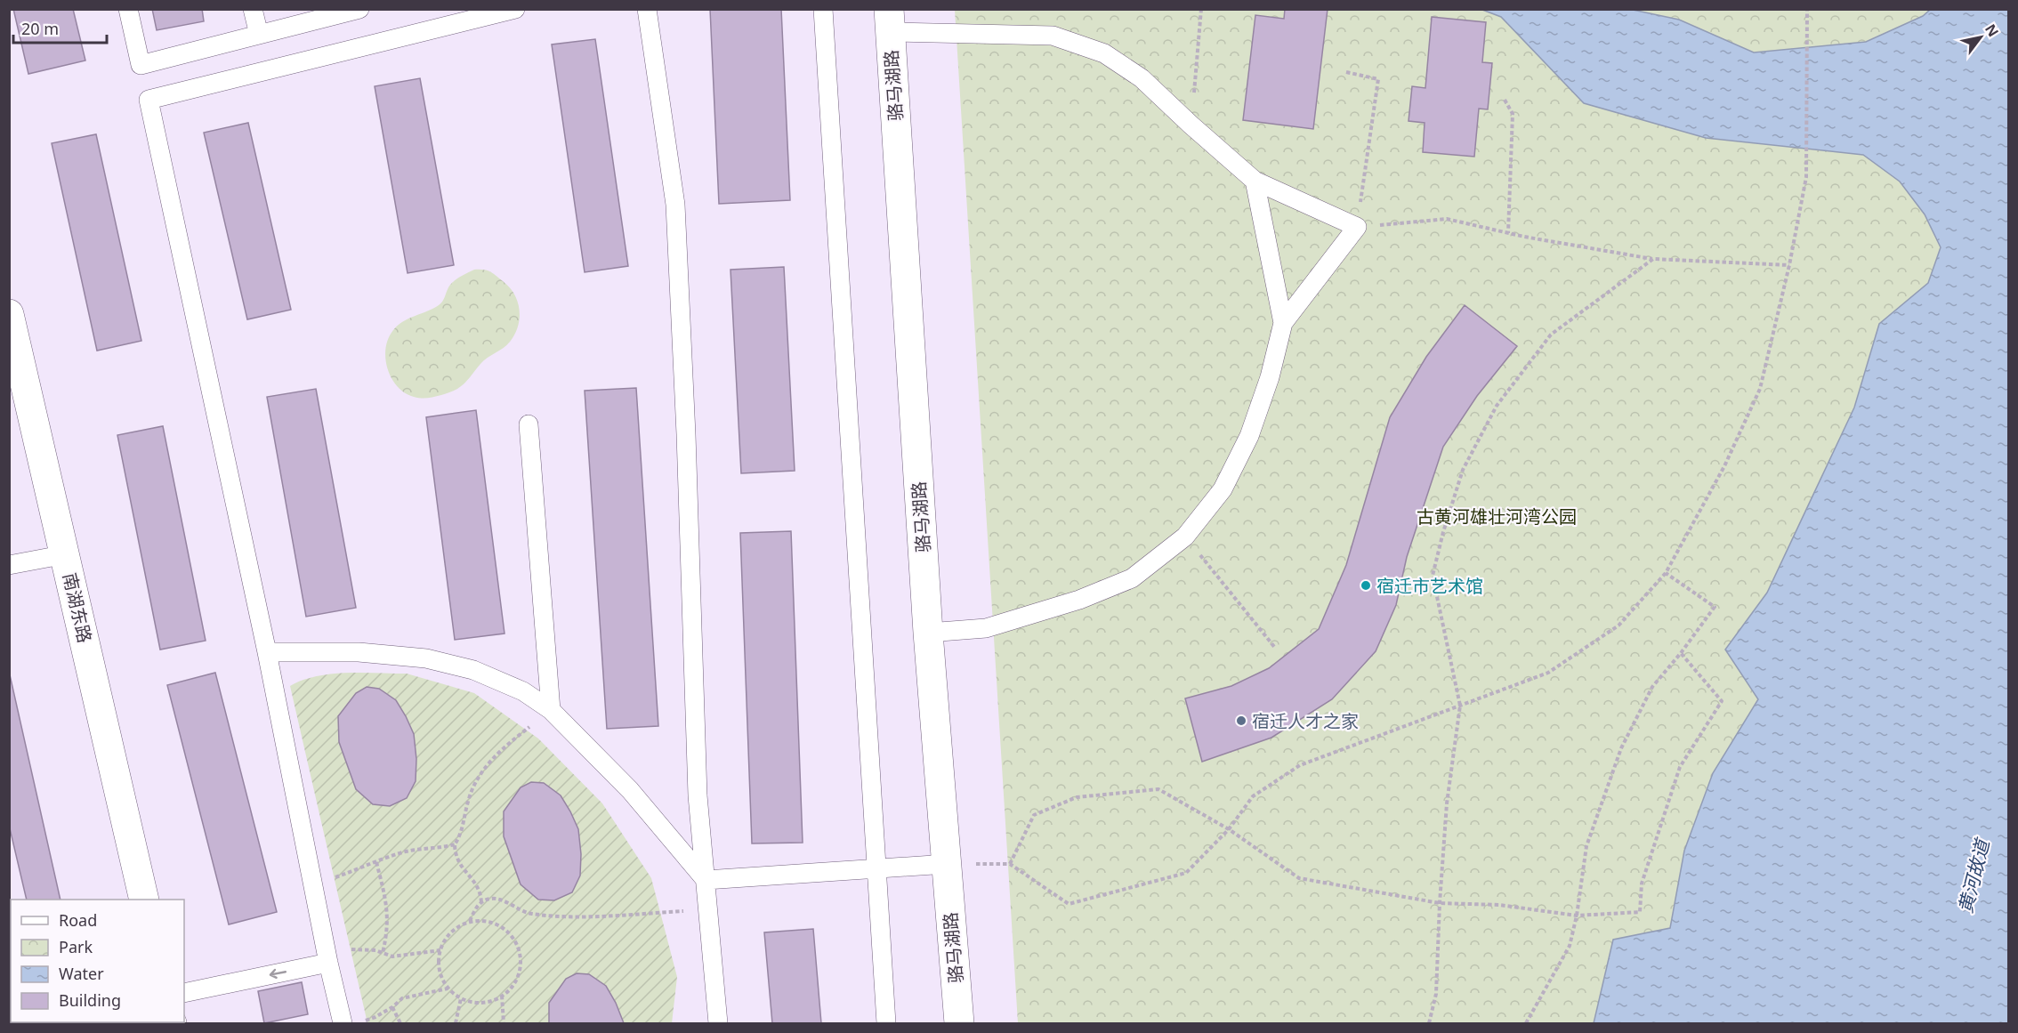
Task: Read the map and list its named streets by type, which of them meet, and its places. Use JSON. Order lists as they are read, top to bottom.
{
  "streets": {
    "street": ["骆马湖路", "南湖东路"]
  },
  "water": ["黄河故道"],
  "parks": ["古黄河雄壮河湾公园"],
  "places": ["宿迁市艺术馆", "宿迁人才之家"],
  "legend": [
    "Road",
    "Park",
    "Water",
    "Building"
  ],
  "scale_bar": "20 m",
  "north": "top right"
}
